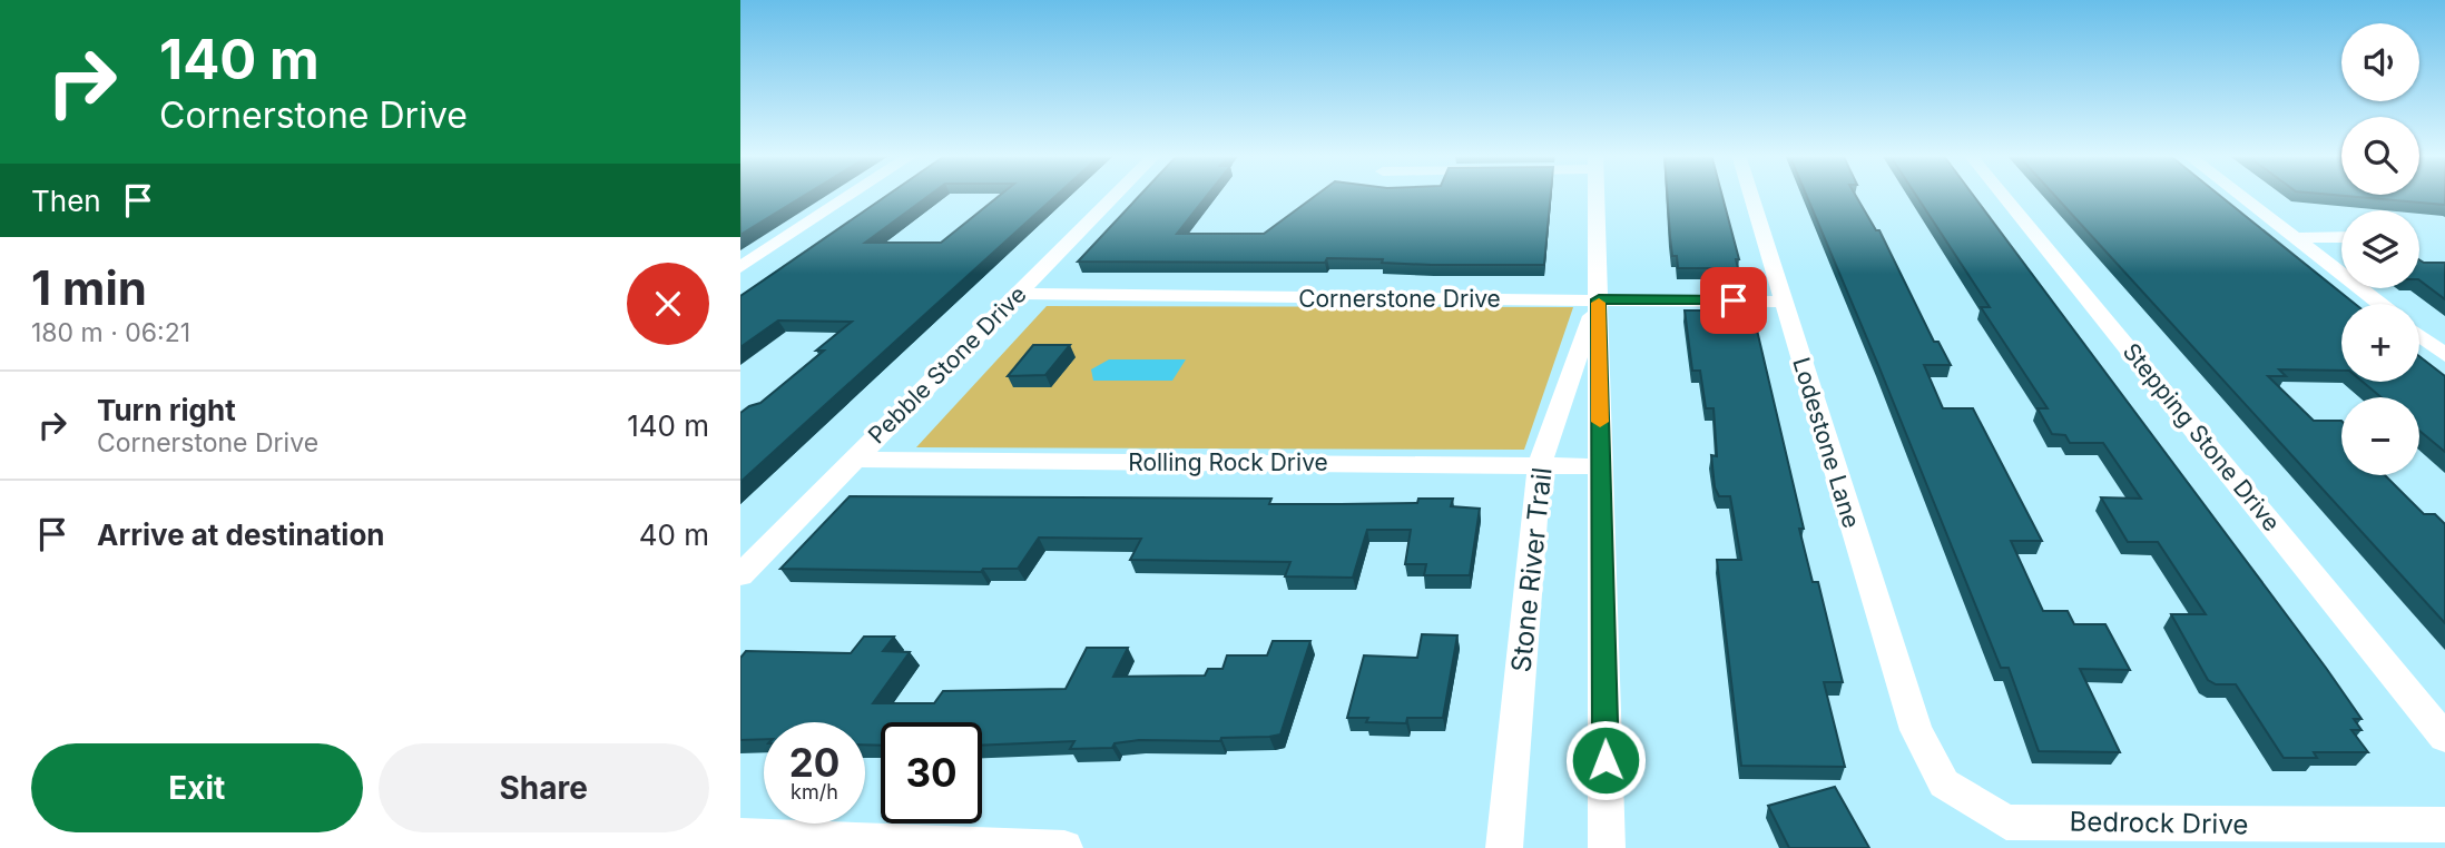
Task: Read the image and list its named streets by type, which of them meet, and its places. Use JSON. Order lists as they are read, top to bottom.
{
  "streets": {
    "street": [
      "Cornerstone Drive",
      "Pebble Stone Drive",
      "Stepping Stone Drive",
      "Lodestone Lane",
      "Rolling Rock Drive",
      "Stone River Trail",
      "Bedrock Drive"
    ]
  },
  "crossings": [
    ["Cornerstone Drive", "Pebble Stone Drive"],
    ["Cornerstone Drive", "Lodestone Lane"],
    ["Cornerstone Drive", "Stone River Trail"],
    ["Pebble Stone Drive", "Rolling Rock Drive"],
    ["Lodestone Lane", "Bedrock Drive"],
    ["Rolling Rock Drive", "Stone River Trail"]
  ],
  "page": {
    "turn": ["140 m", "Cornerstone Drive"],
    "map_buttons": ["+", "−"],
    "then": "Then",
    "heading": ["1 min", "180 m · 06:21"],
    "list": [
      {
        "name": "Turn right",
        "note": "Cornerstone Drive",
        "value": "140 m"
      },
      {
        "name": "Arrive at destination",
        "value": "40 m"
      }
    ],
    "speed": "20 km/h",
    "limit": "30",
    "buttons": ["Exit", "Share"]
  }
}
